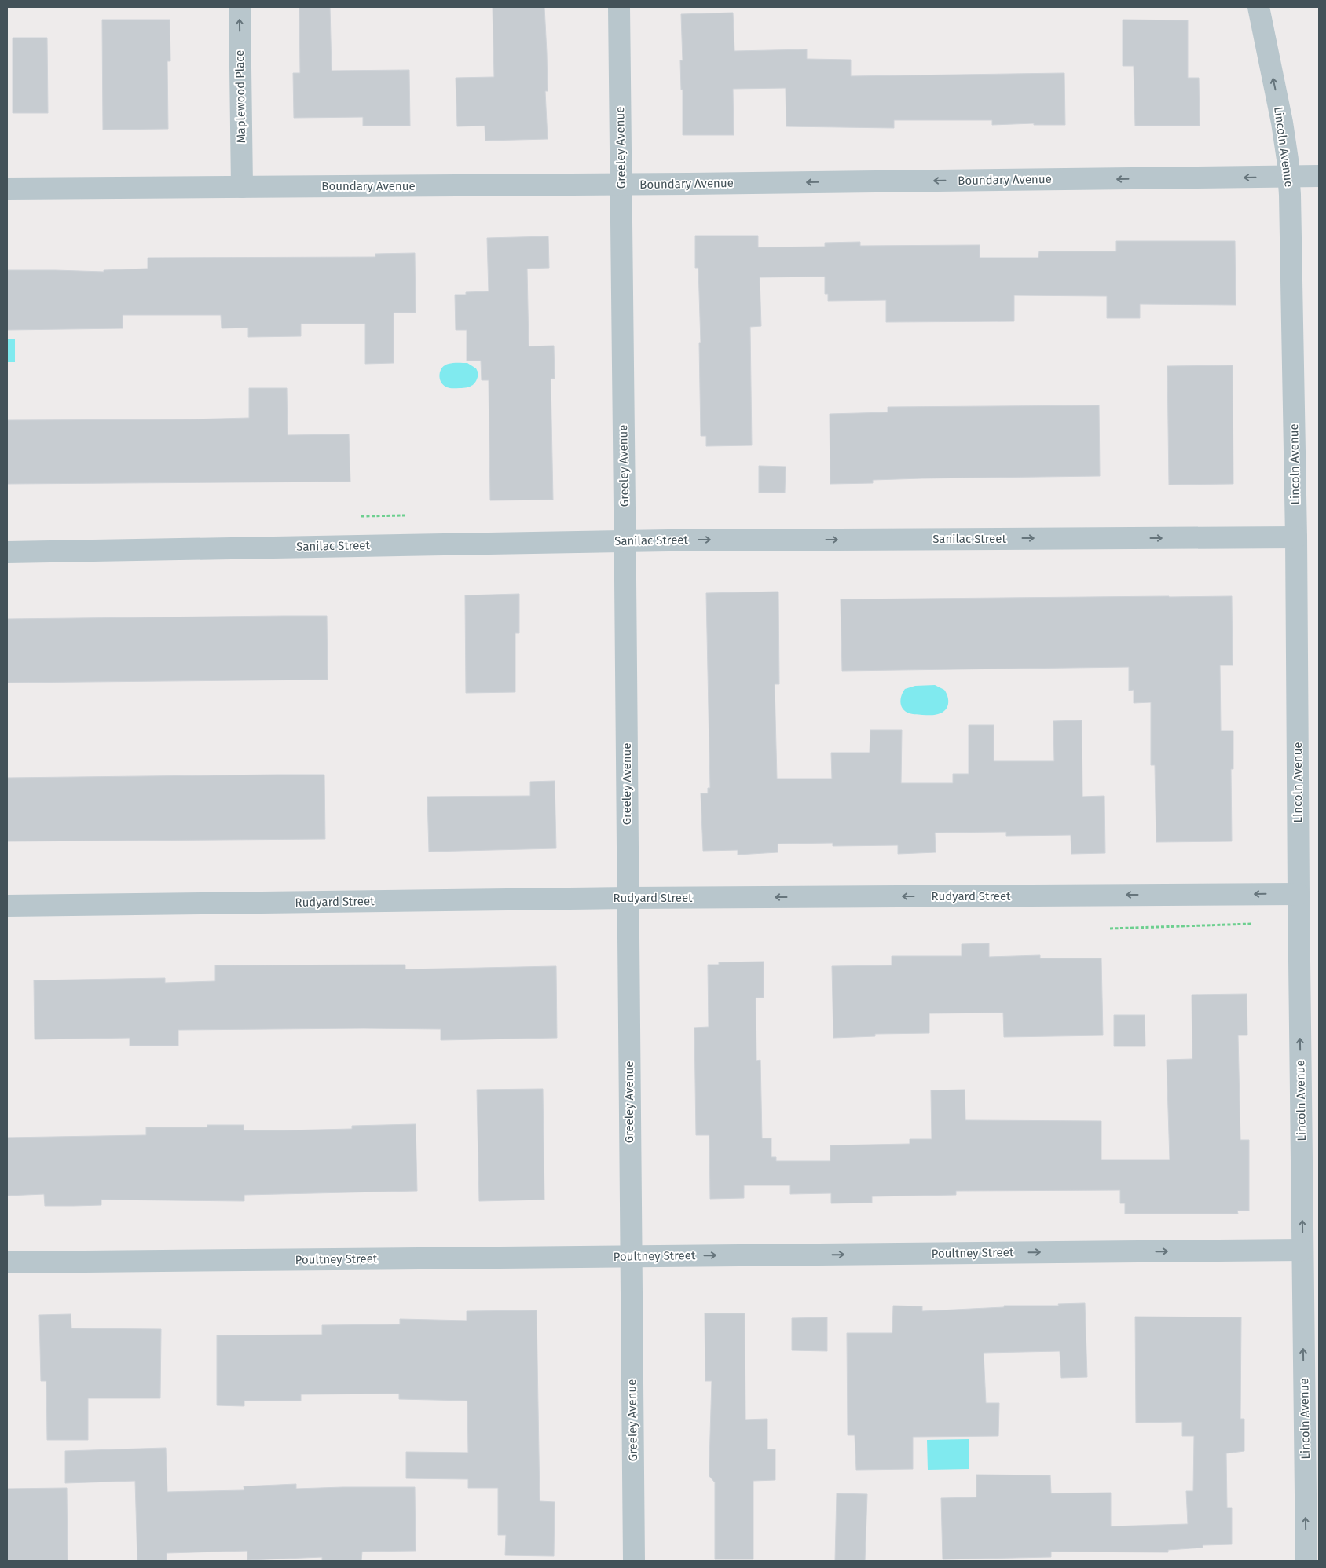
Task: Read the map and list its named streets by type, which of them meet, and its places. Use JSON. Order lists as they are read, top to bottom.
{
  "streets": {
    "street": [
      "Maplewood Place",
      "Lincoln Avenue",
      "Greeley Avenue",
      "Boundary Avenue",
      "Sanilac Street",
      "Rudyard Street",
      "Poultney Street"
    ]
  },
  "crossings": [
    ["Maplewood Place", "Boundary Avenue"],
    ["Lincoln Avenue", "Boundary Avenue"],
    ["Lincoln Avenue", "Sanilac Street"],
    ["Lincoln Avenue", "Rudyard Street"],
    ["Lincoln Avenue", "Poultney Street"],
    ["Greeley Avenue", "Boundary Avenue"],
    ["Greeley Avenue", "Sanilac Street"],
    ["Greeley Avenue", "Rudyard Street"],
    ["Greeley Avenue", "Poultney Street"]
  ],
  "one_way": [
    "Maplewood Place",
    "Lincoln Avenue",
    "Boundary Avenue",
    "Sanilac Street",
    "Rudyard Street",
    "Poultney Street"
  ]
}
